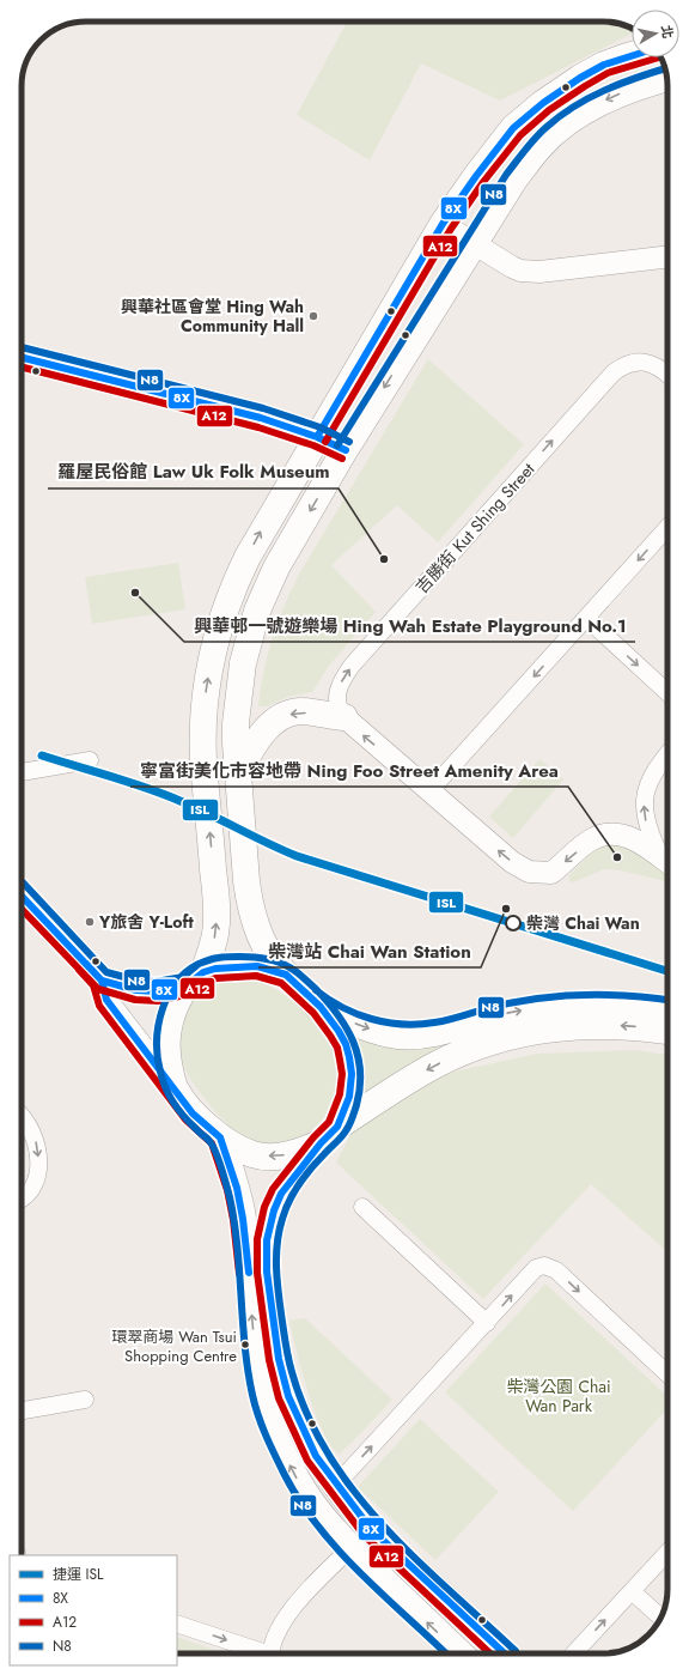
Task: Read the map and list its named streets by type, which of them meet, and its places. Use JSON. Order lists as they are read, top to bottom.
{
  "streets": {
    "street": ["吉勝街 Kut Shing Street"]
  },
  "parks": ["柴灣公園 Chai Wan Park"],
  "places": [
    "興華社區會堂 Hing Wah Community Hall",
    "羅屋民俗館 Law Uk Folk Museum",
    "興華邨一號遊樂場 Hing Wah Estate Playground No.1",
    "寧富街美化市容地帶 Ning Foo Street Amenity Area",
    "柴灣站 Chai Wan Station",
    "Y旅舍 Y-Loft",
    "柴灣 Chai Wan",
    "環翠商場 Wan Tsui Shopping Centre"
  ],
  "lines": [
    "transit line 8X",
    "transit line A12",
    "transit line N8",
    "metro line ISL"
  ],
  "legend": [
    "捷運 ISL",
    "8X",
    "A12",
    "N8"
  ],
  "north": "right"
}
